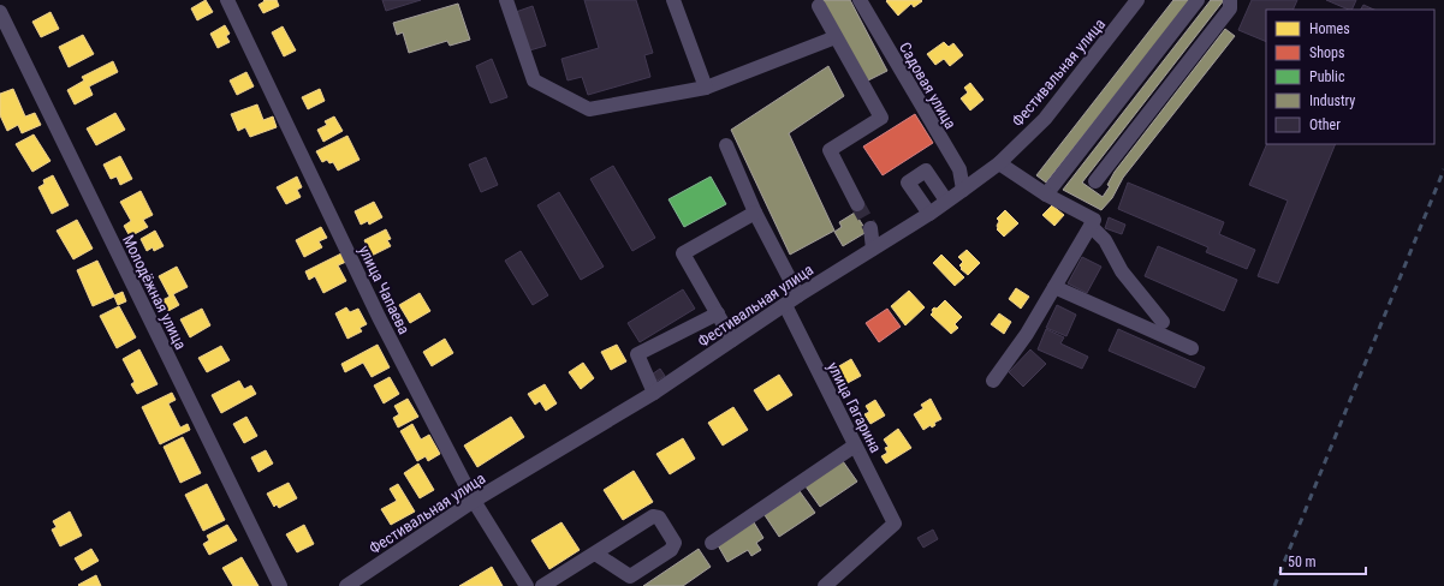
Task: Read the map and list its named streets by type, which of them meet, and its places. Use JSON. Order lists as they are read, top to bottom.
{
  "streets": {
    "street": [
      "Фестивальная улица",
      "Садовая улица",
      "улица Чапаева",
      "Молодёжная улица",
      "улица Гагарина"
    ]
  },
  "crossings": [
    ["Фестивальная улица", "Садовая улица"],
    ["Фестивальная улица", "улица Чапаева"],
    ["Фестивальная улица", "улица Гагарина"]
  ],
  "legend": [
    "Homes",
    "Shops",
    "Public",
    "Industry",
    "Other"
  ],
  "scale_bar": "50 m"
}
